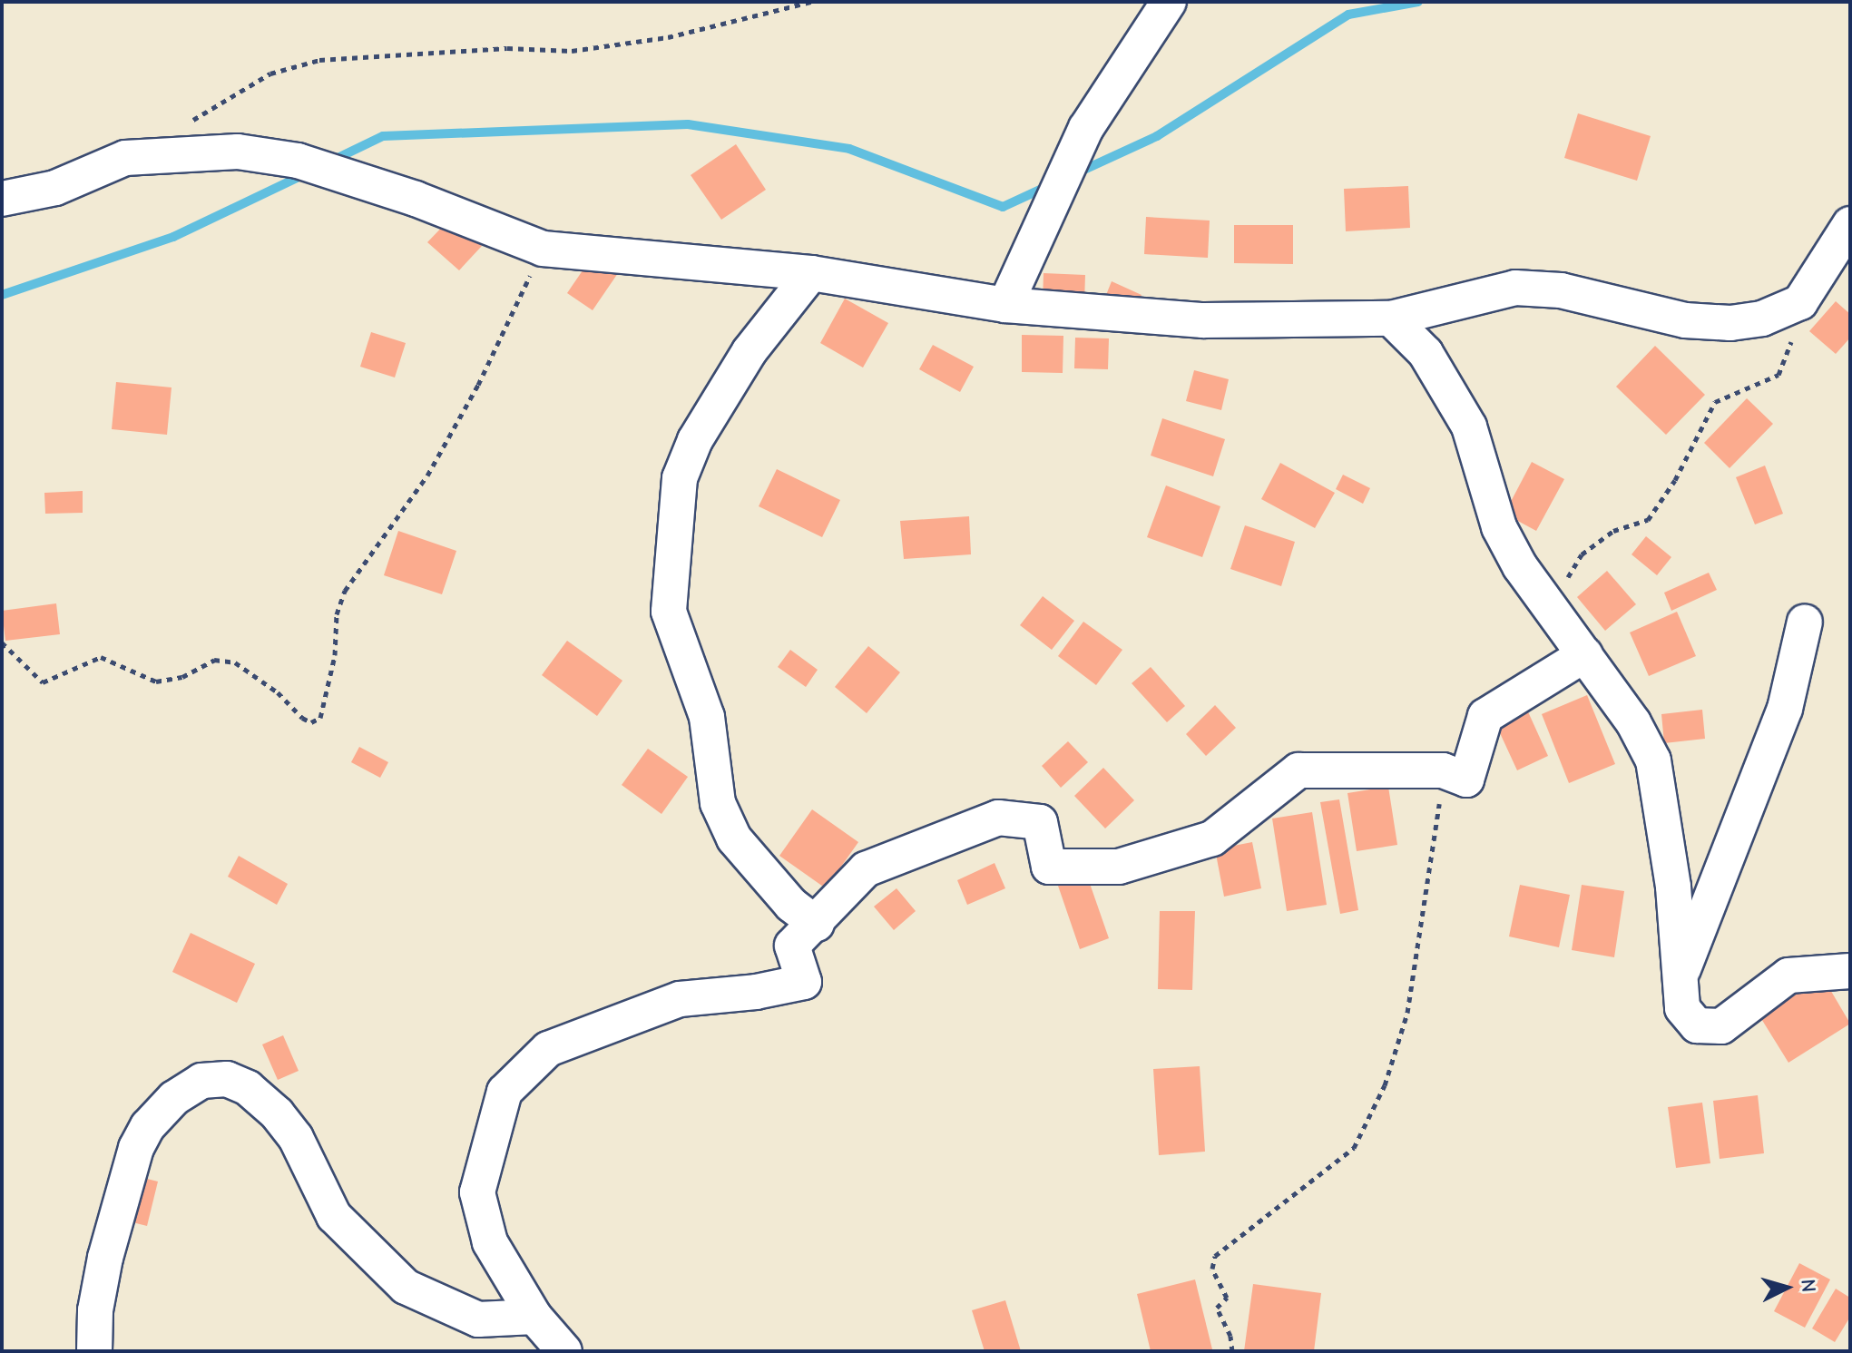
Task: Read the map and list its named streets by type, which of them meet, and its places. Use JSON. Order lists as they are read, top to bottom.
{
  "north": "right"
}
